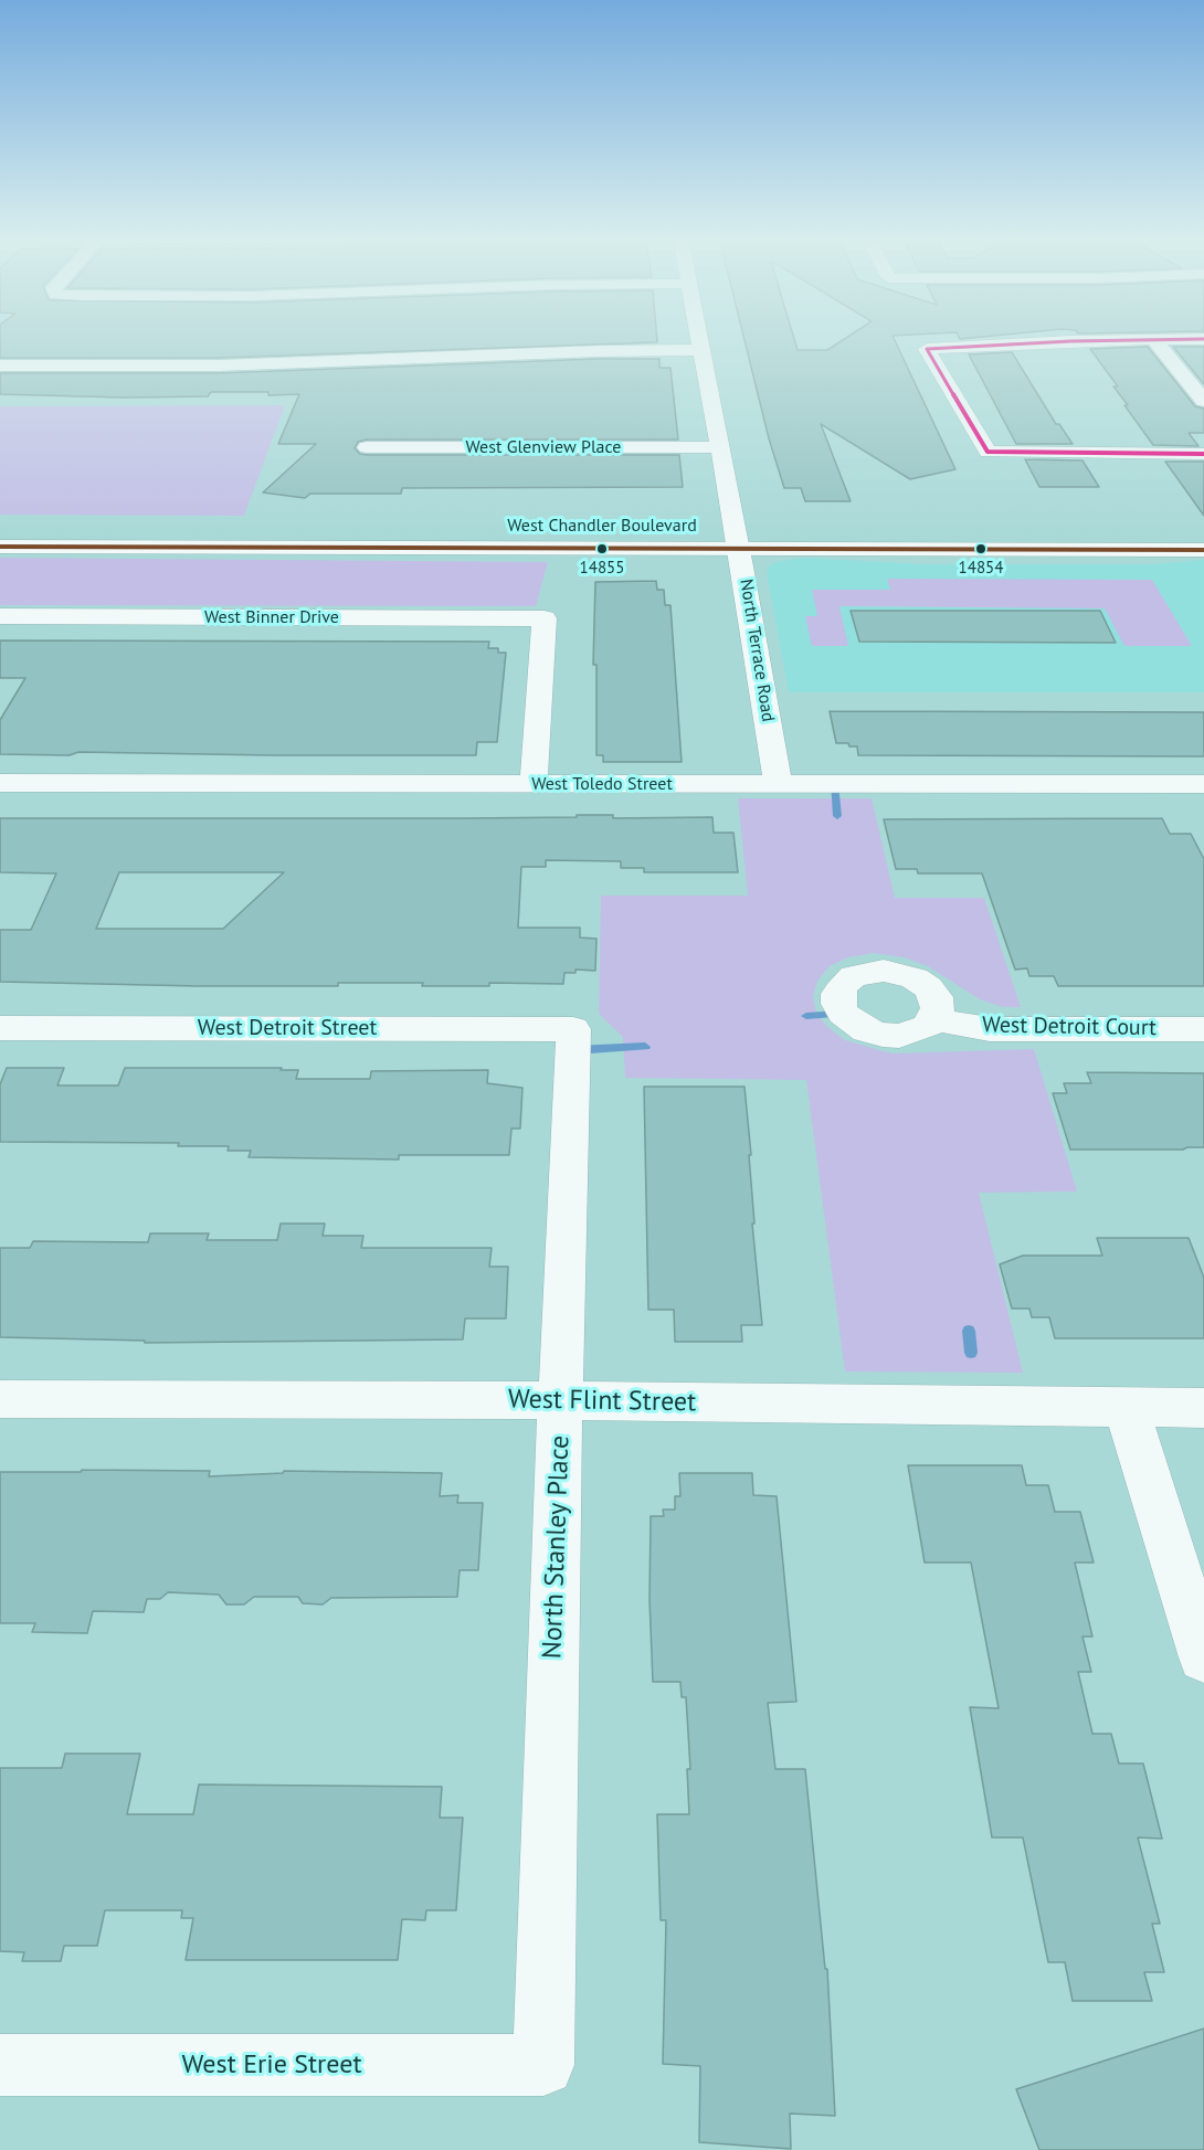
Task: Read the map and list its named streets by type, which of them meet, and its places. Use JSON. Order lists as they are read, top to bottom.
{
  "streets": {
    "street": [
      "West Glenview Place",
      "West Chandler Boulevard",
      "West Binner Drive",
      "North Terrace Road",
      "West Toledo Street",
      "West Detroit Court",
      "West Detroit Street",
      "West Flint Street",
      "North Stanley Place",
      "West Erie Street"
    ]
  },
  "crossings": [
    ["West Glenview Place", "North Terrace Road"],
    ["West Chandler Boulevard", "North Terrace Road"],
    ["West Binner Drive", "West Toledo Street"],
    ["North Terrace Road", "West Toledo Street"],
    ["West Detroit Street", "North Stanley Place"],
    ["West Flint Street", "North Stanley Place"],
    ["North Stanley Place", "West Erie Street"]
  ],
  "places": ["14855", "14854"]
}
